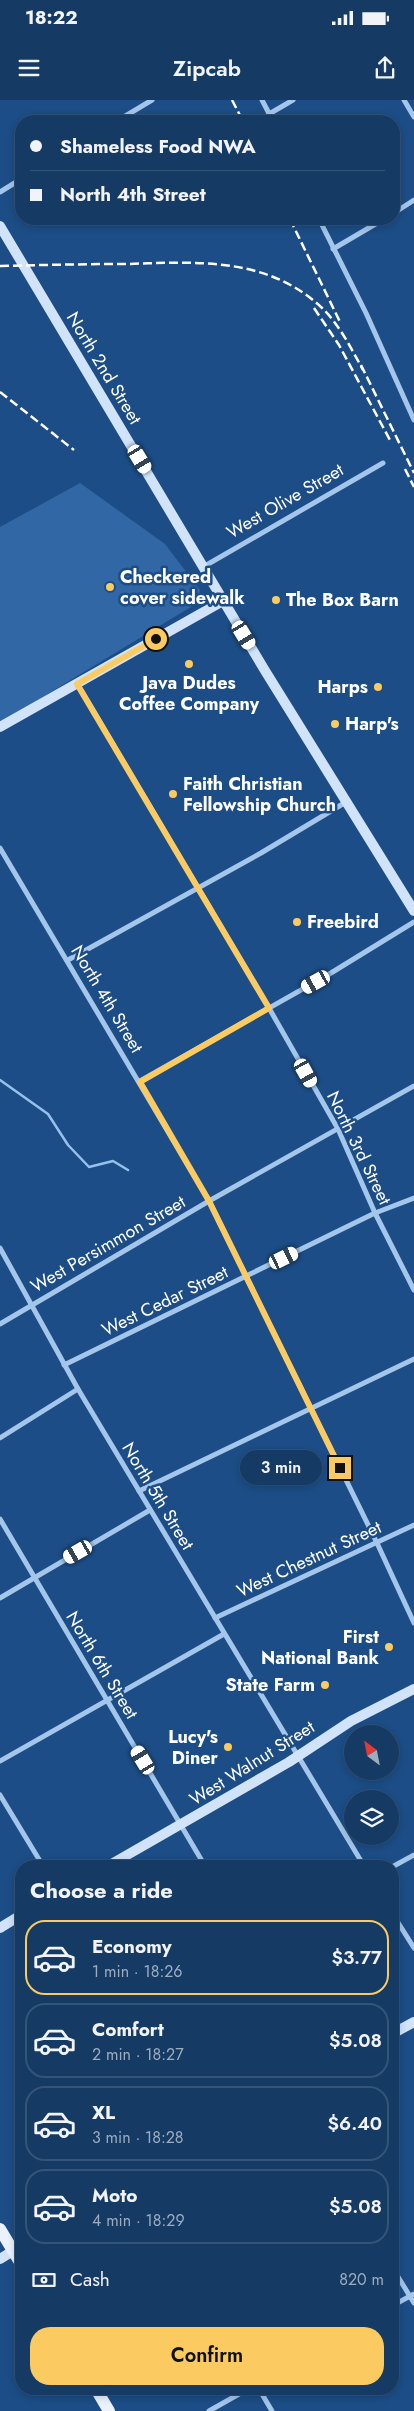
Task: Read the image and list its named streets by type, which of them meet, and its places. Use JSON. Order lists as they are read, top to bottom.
{
  "streets": {
    "main road": ["North 2nd Street", "West Walnut Street"],
    "street": [
      "West Olive Street",
      "North 4th Street",
      "North 3rd Street",
      "West Persimmon Street",
      "West Cedar Street",
      "North 5th Street",
      "West Chestnut Street",
      "North 6th Street"
    ]
  },
  "crossings": [
    ["North 2nd Street", "West Olive Street"],
    ["North 4th Street", "West Persimmon Street"],
    ["North 4th Street", "West Cedar Street"],
    ["North 4th Street", "West Chestnut Street"],
    ["North 3rd Street", "West Persimmon Street"],
    ["North 3rd Street", "West Cedar Street"],
    ["West Persimmon Street", "North 5th Street"],
    ["West Cedar Street", "North 5th Street"],
    ["North 5th Street", "West Chestnut Street"],
    ["North 5th Street", "West Walnut Street"],
    ["North 6th Street", "West Walnut Street"]
  ],
  "places": [
    "Checkered cover sidewalk",
    "The Box Barn",
    "Java Dudes Coffee Company",
    "Harps",
    "Harp's",
    "Faith Christian Fellowship Church",
    "Freebird",
    "First National Bank",
    "State Farm",
    "Lucy's Diner"
  ],
  "north": "top left",
  "page": {
    "status": "18:22",
    "header": "Zipcab",
    "banner": ["Shameless Food NWA", "North 4th Street"],
    "bubble": "3 min",
    "heading": "Choose a ride",
    "list": [
      {
        "name": "Economy",
        "note": "1 min · 18:26",
        "value": "$3.77"
      },
      {
        "name": "Comfort",
        "note": "2 min · 18:27",
        "value": "$5.08"
      },
      {
        "name": "XL",
        "note": "3 min · 18:28",
        "value": "$6.40"
      },
      {
        "name": "Moto",
        "note": "4 min · 18:29",
        "value": "$5.08"
      }
    ],
    "pay": ["Cash", "820 m"],
    "buttons": "Confirm"
  }
}
